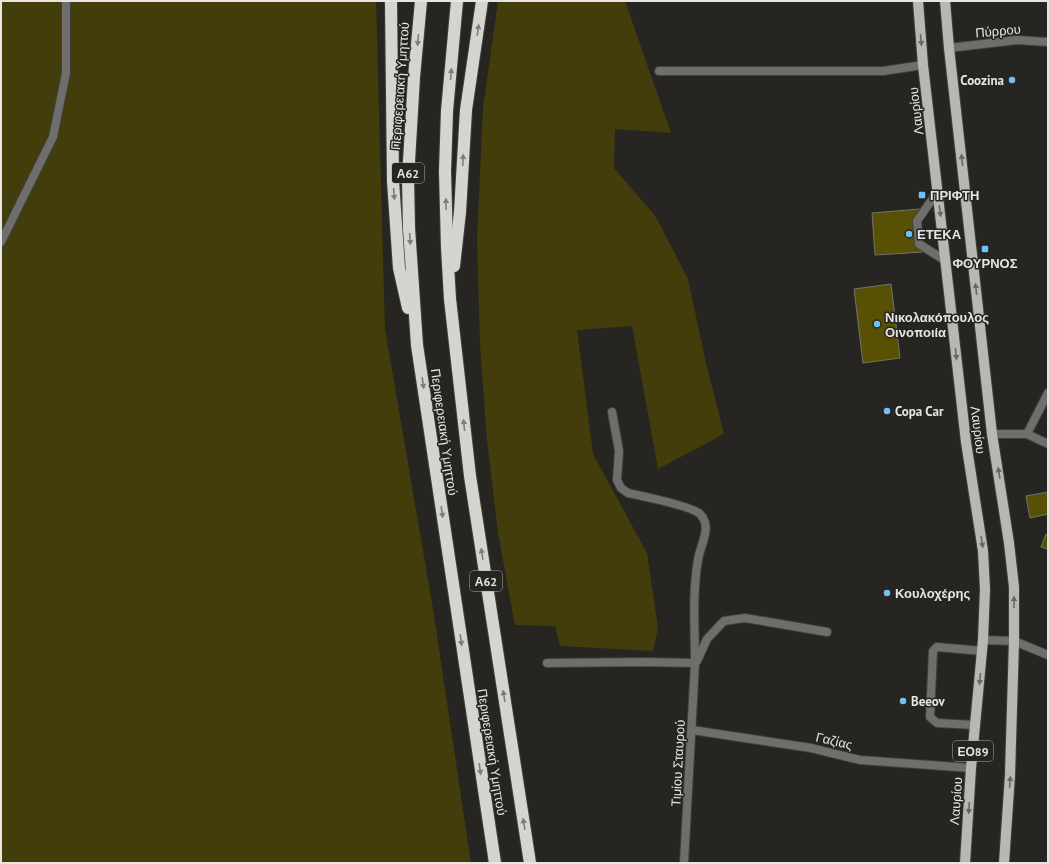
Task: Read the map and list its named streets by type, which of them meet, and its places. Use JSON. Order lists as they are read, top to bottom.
{
  "streets": {
    "highway": ["Περιφερειακή Υμηττού", "Α62"],
    "main road": ["Λαυρίου", "ΕΟ89"],
    "street": ["Πύρρου", "Γαζίας", "Τιμίου Σταυρού"]
  },
  "crossings": [
    ["Πύρρου", "Λαυρίου"],
    ["Λαυρίου", "Γαζίας"],
    ["Γαζίας", "Τιμίου Σταυρού"]
  ],
  "places": {
    "other": [
      "Coozina",
      "ΕΤΕΚΑ",
      "Νικολακόπουλος Οινοποιία",
      "Copa Car",
      "Κουλοχέρης",
      "Beeov"
    ],
    "transit": ["ΠΡΙΦΤΗ", "ΦΟΥΡΝΟΣ"]
  }
}
